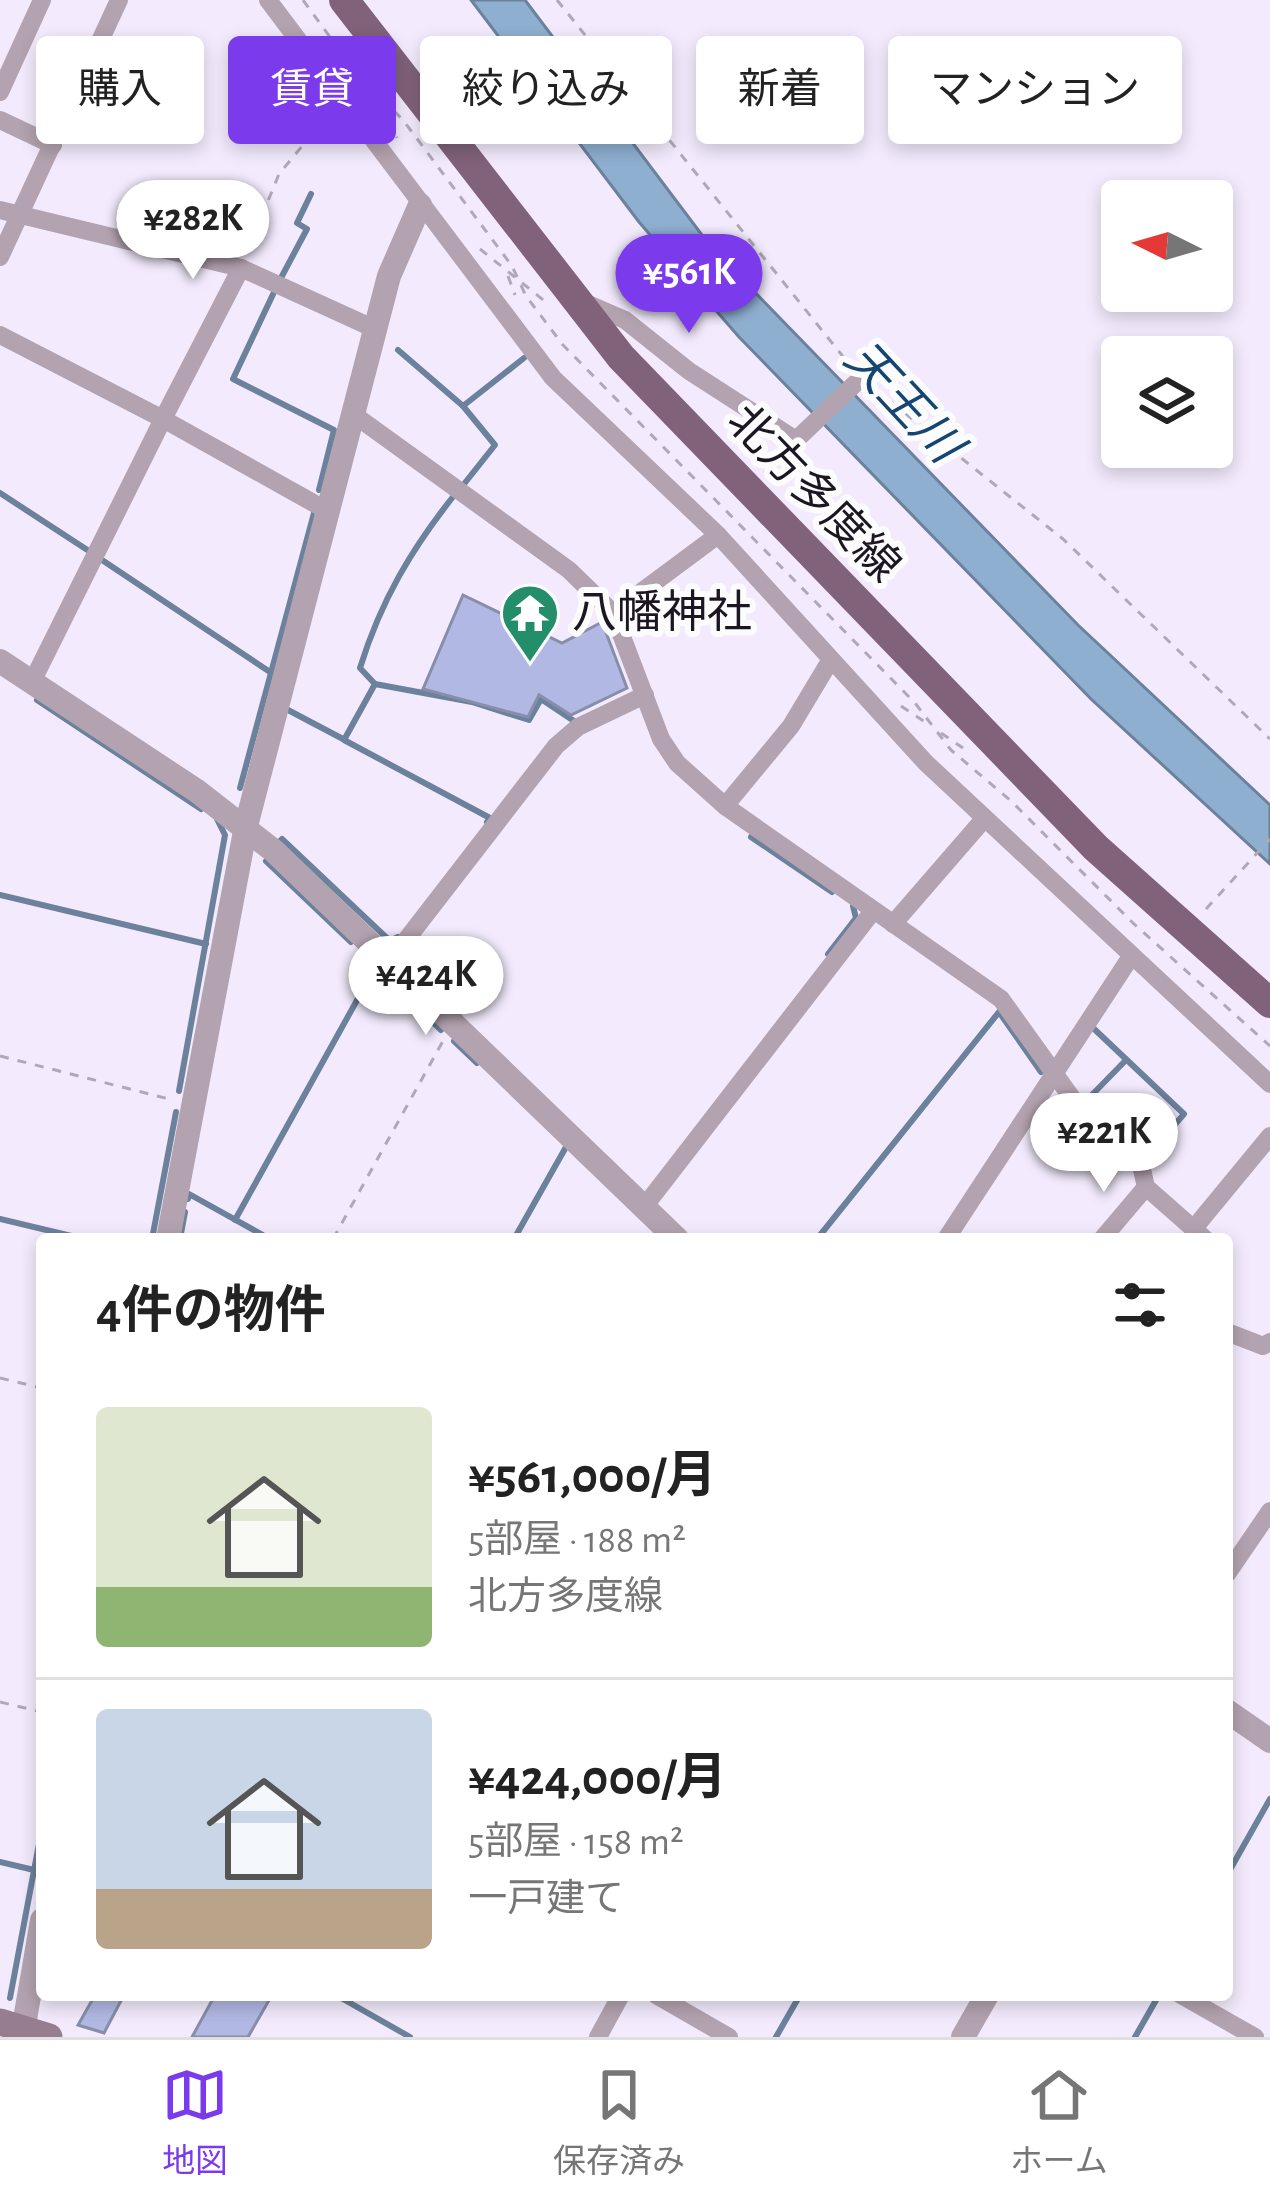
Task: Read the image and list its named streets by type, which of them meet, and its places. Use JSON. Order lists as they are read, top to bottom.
{
  "streets": {
    "main road": ["北方多度線"]
  },
  "water": ["天王川"],
  "places": {
    "temple": ["八幡神社"]
  },
  "north": "left",
  "page": {
    "chip": [
      "購入",
      "賃貸",
      "絞り込み",
      "新着",
      "マンション"
    ],
    "price": [
      "¥282K",
      "¥561K",
      "¥424K",
      "¥221K"
    ],
    "heading": "4件の物件",
    "list": [
      {
        "name": "¥561,000/月",
        "note": "5部屋 · 188 m² · 北方多度線"
      },
      {
        "name": "¥424,000/月",
        "note": "5部屋 · 158 m² · 一戸建て"
      }
    ],
    "tabs": ["地図", "保存済み", "ホーム"]
  }
}
